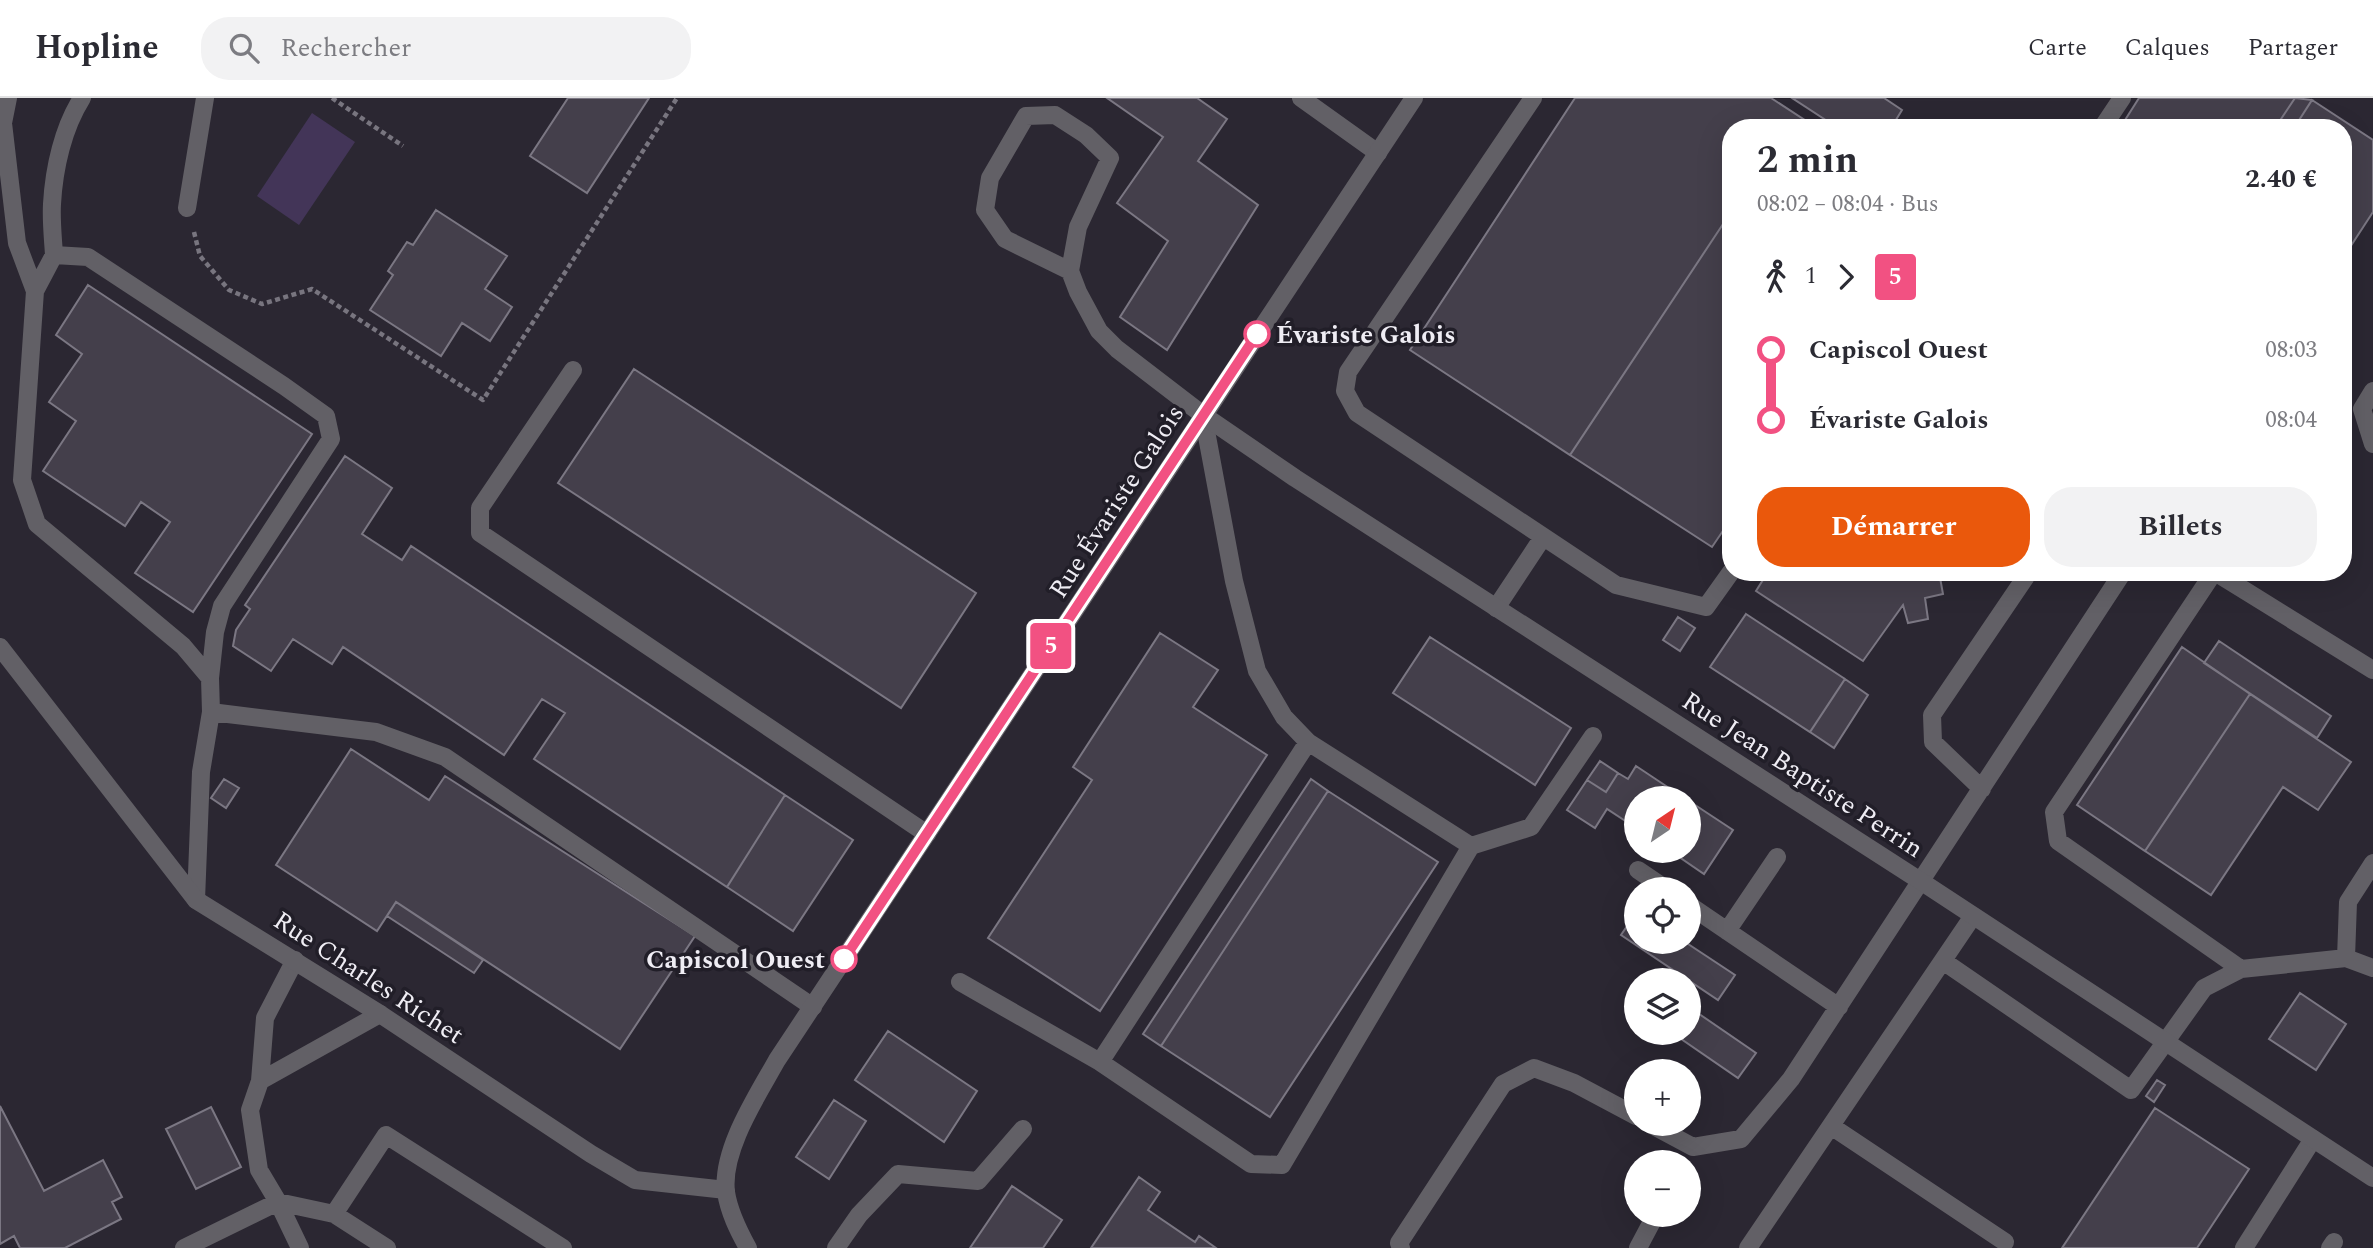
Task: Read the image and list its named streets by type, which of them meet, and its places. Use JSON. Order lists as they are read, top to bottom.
{
  "streets": {
    "street": ["Rue Évariste Galois", "Rue Jean Baptiste Perrin", "Rue Charles Richet"]
  },
  "crossings": [
    ["Rue Évariste Galois", "Rue Jean Baptiste Perrin"],
    ["Rue Évariste Galois", "Rue Charles Richet"]
  ],
  "places": ["Évariste Galois", "Capiscol Ouest"],
  "lines": ["bus line 5"],
  "north": "top right",
  "page": {
    "header": "Hopline",
    "search": "Rechercher",
    "nav": ["Carte", "Calques", "Partager"],
    "on_map": "5",
    "heading": ["2 min", "08:02 – 08:04 · Bus", "2.40 €"],
    "legs": ["1", "5"],
    "list": [
      {
        "name": "Capiscol Ouest",
        "value": "08:03"
      },
      {
        "name": "Évariste Galois",
        "value": "08:04"
      }
    ],
    "buttons": ["Démarrer", "Billets"],
    "map_buttons": ["+", "−"]
  }
}
